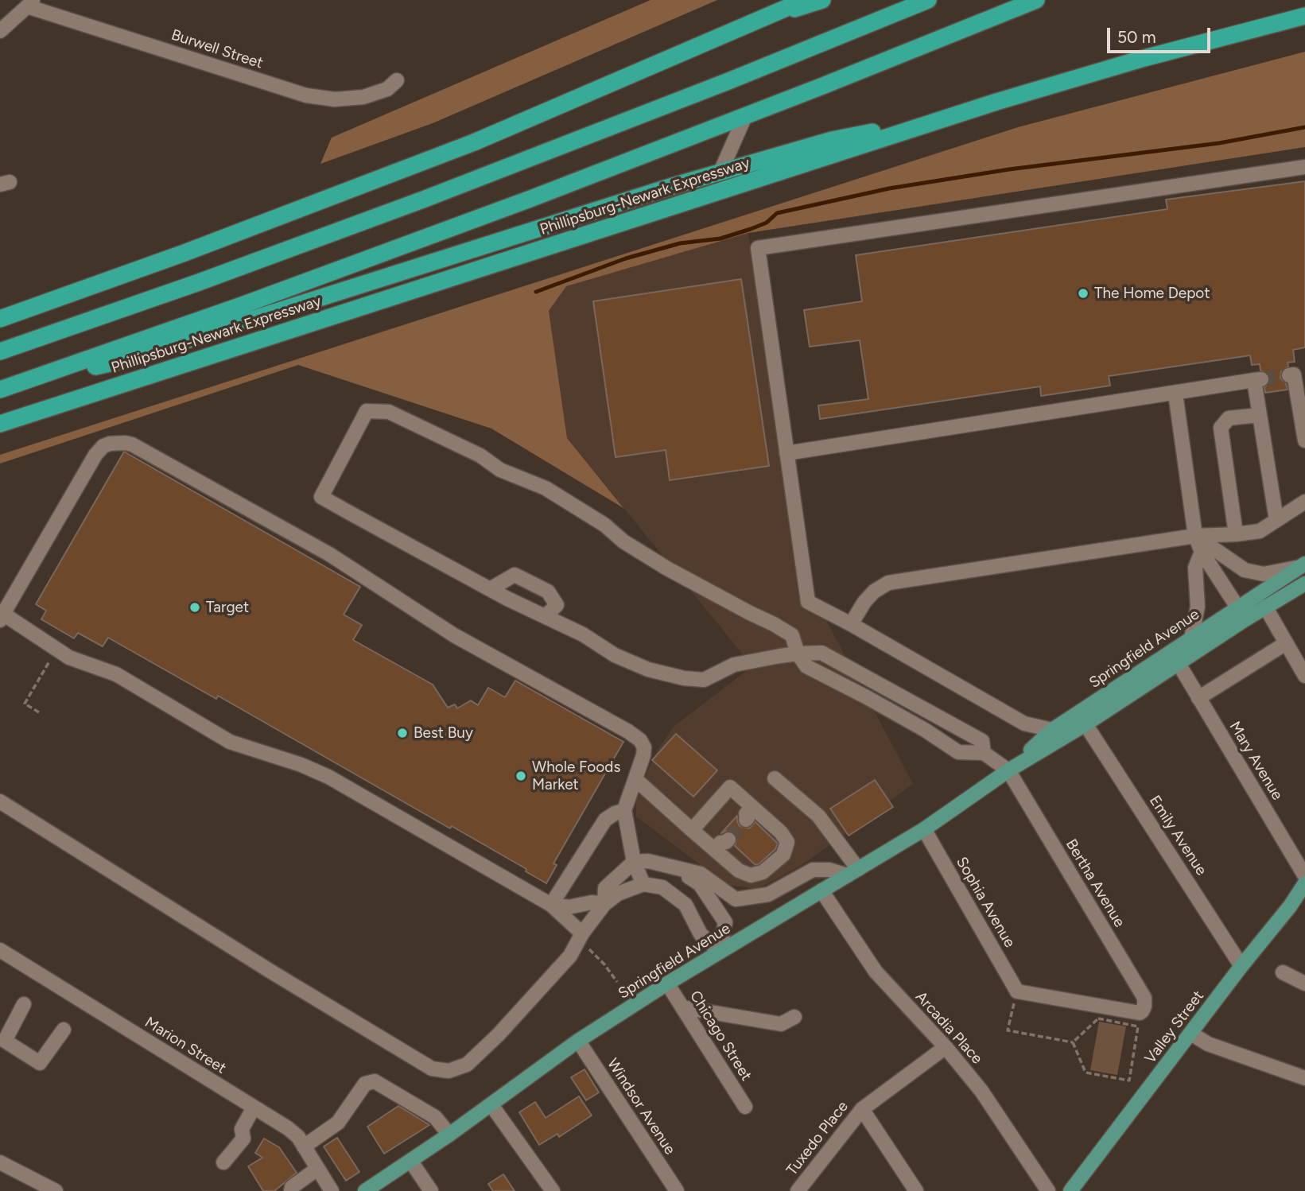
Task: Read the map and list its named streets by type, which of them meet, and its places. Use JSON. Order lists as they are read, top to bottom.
{
  "streets": {
    "highway": ["Phillipsburg-Newark Expressway"],
    "main road": ["Springfield Avenue", "Valley Street"],
    "street": [
      "Burwell Street",
      "Mary Avenue",
      "Emily Avenue",
      "Bertha Avenue",
      "Sophia Avenue",
      "Arcadia Place",
      "Chicago Street",
      "Marion Street",
      "Windsor Avenue",
      "Tuxedo Place"
    ]
  },
  "crossings": [
    ["Springfield Avenue", "Mary Avenue"],
    ["Springfield Avenue", "Emily Avenue"],
    ["Springfield Avenue", "Bertha Avenue"],
    ["Springfield Avenue", "Sophia Avenue"],
    ["Springfield Avenue", "Arcadia Place"],
    ["Springfield Avenue", "Chicago Street"],
    ["Springfield Avenue", "Windsor Avenue"],
    ["Emily Avenue", "Valley Street"],
    ["Bertha Avenue", "Sophia Avenue"],
    ["Arcadia Place", "Tuxedo Place"]
  ],
  "places": [
    "The Home Depot",
    "Target",
    "Best Buy",
    "Whole Foods Market"
  ],
  "scale_bar": "50 m"
}
